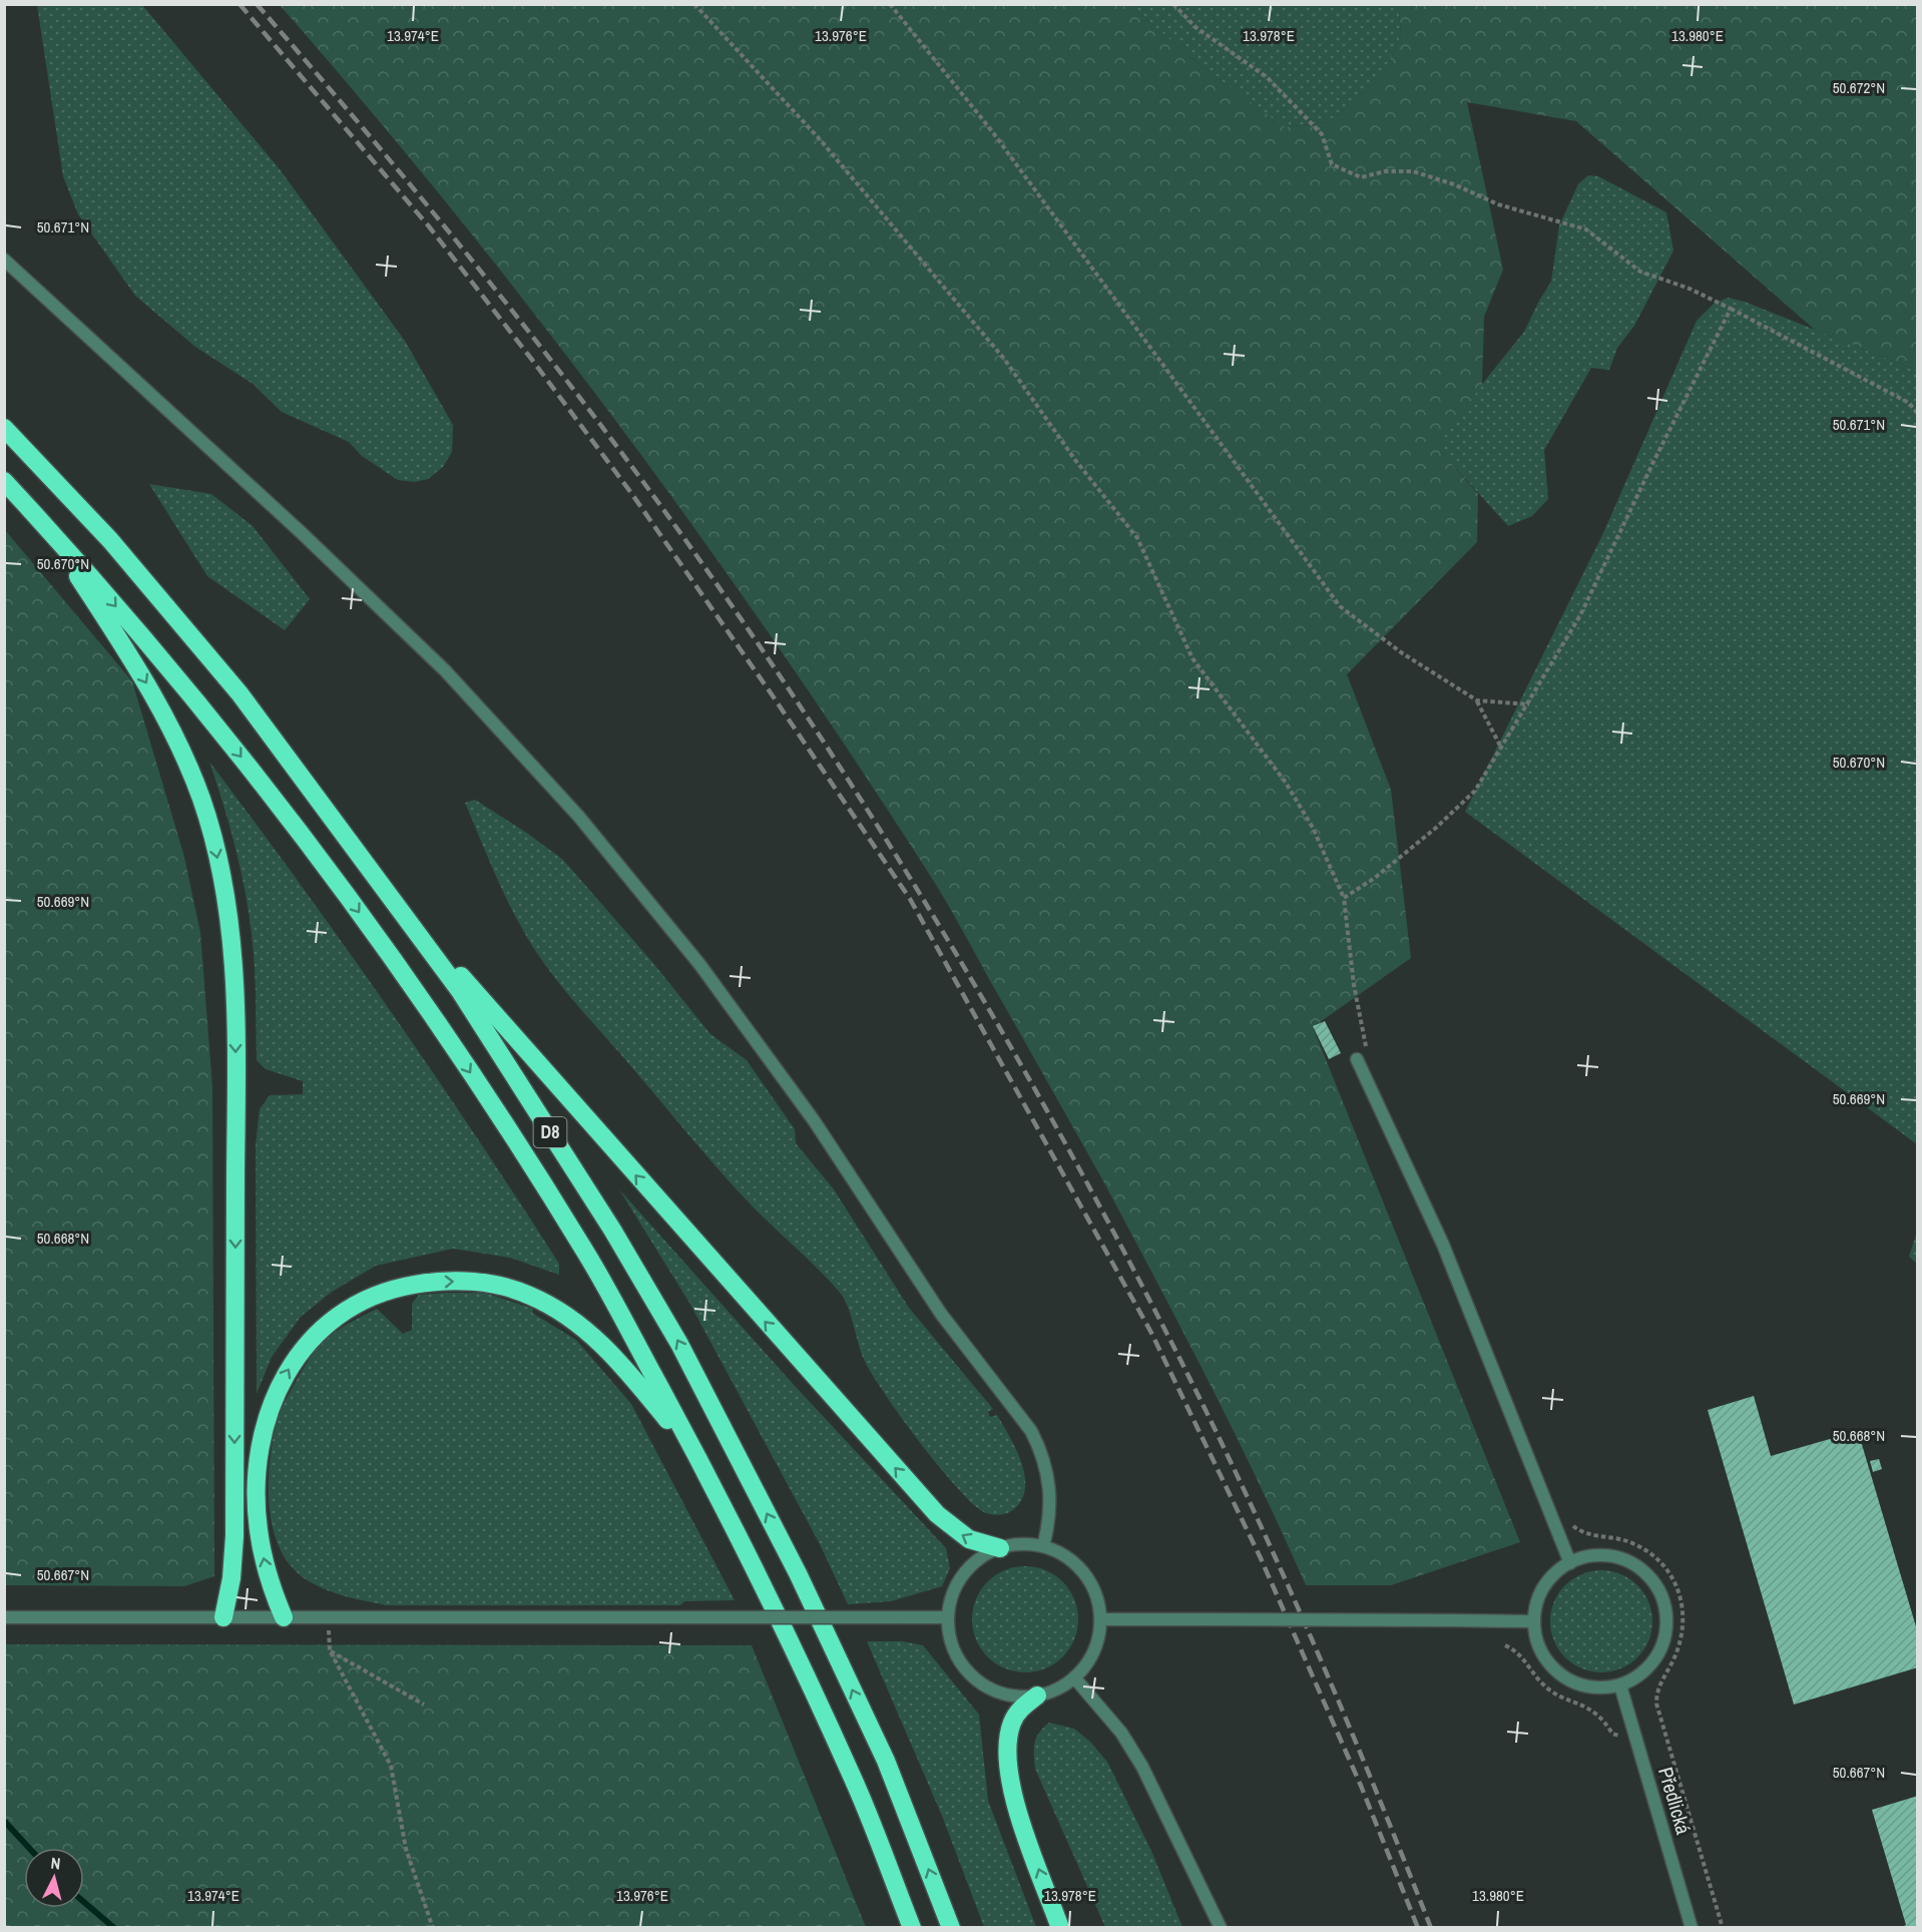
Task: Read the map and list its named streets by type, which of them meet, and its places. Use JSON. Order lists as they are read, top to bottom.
{
  "streets": {
    "highway": ["D8"],
    "street": ["Předlická"]
  },
  "north": "top",
  "coordinates": [
    "13.974°E",
    "13.976°E",
    "13.978°E",
    "13.980°E",
    "50.672°N",
    "50.671°N",
    "50.670°N",
    "50.669°N",
    "50.668°N",
    "50.667°N"
  ]
}
